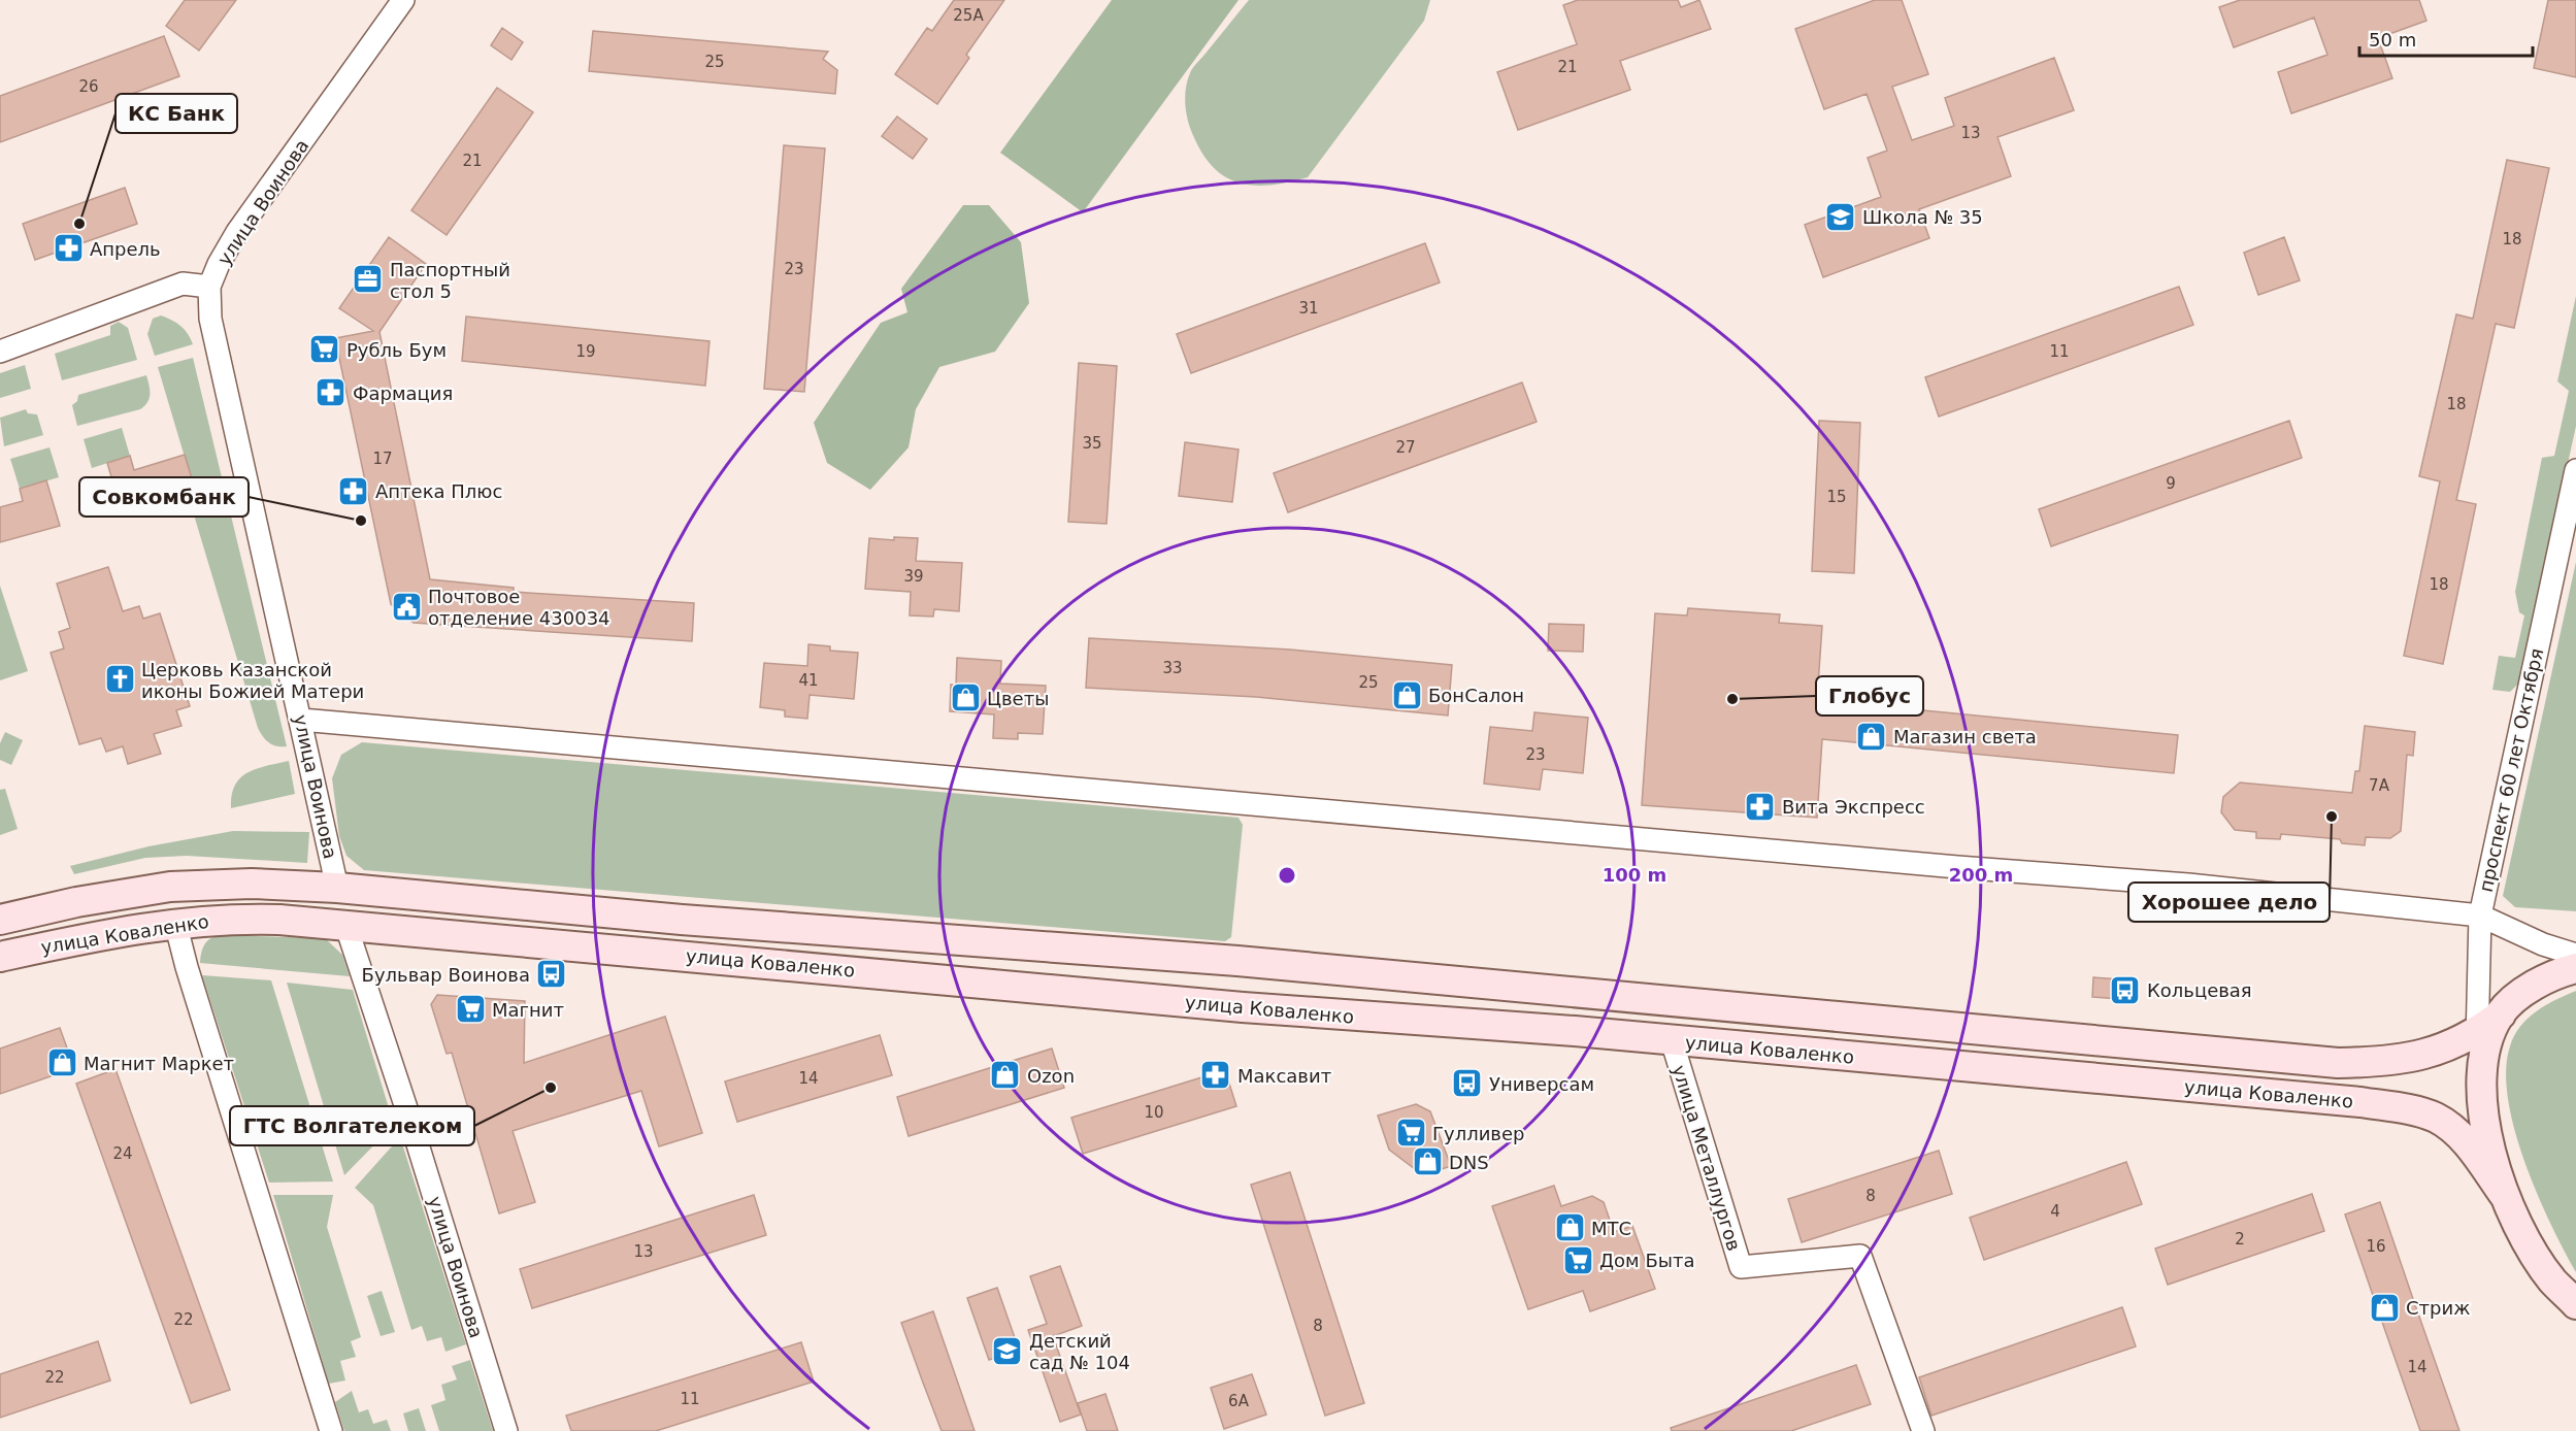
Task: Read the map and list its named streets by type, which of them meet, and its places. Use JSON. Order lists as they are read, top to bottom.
{
  "streets": {
    "main road": ["улица Воинова", "улица Коваленко", "улица Металлургов"],
    "street": ["проспект 60 лет Октября"]
  },
  "crossings": [
    ["улица Воинова", "улица Коваленко"],
    ["проспект 60 лет Октября", "улица Коваленко"],
    ["улица Коваленко", "улица Металлургов"]
  ],
  "places": {
    "school or university": ["Школа № 35", "Детский сад № 104"],
    "other": [
      "КС Банк",
      "Совкомбанк",
      "Глобус",
      "Хорошее дело",
      "ГТС Волгателеком"
    ],
    "pharmacy": [
      "Апрель",
      "Фармация",
      "Аптека Плюс",
      "Вита Экспресс",
      "Максавит"
    ],
    "office": ["Паспортный стол 5"],
    "supermarket": [
      "Рубль Бум",
      "Магнит",
      "Гулливер",
      "Дом Быта"
    ],
    "public building": ["Почтовое отделение 430034"],
    "church": ["Церковь Казанской иконы Божией Матери"],
    "shop": [
      "БонСалон",
      "Цветы",
      "Магазин света",
      "Магнит Маркет",
      "Ozon",
      "DNS",
      "МТС",
      "Стриж"
    ],
    "bus stop": ["Бульвар Воинова", "Кольцевая", "Универсам"]
  },
  "house_numbers": [
    "25А",
    "25",
    "21",
    "26",
    "13",
    "21",
    "18",
    "23",
    "31",
    "19",
    "11",
    "18",
    "35",
    "27",
    "17",
    "9",
    "15",
    "39",
    "18",
    "33",
    "41",
    "25",
    "23",
    "7А",
    "14",
    "10",
    "24",
    "8",
    "4",
    "2",
    "16",
    "13",
    "22",
    "8",
    "14",
    "22",
    "11",
    "6А"
  ],
  "scale_bar": "50 m",
  "rings": ["100 m", "200 m"]
}
